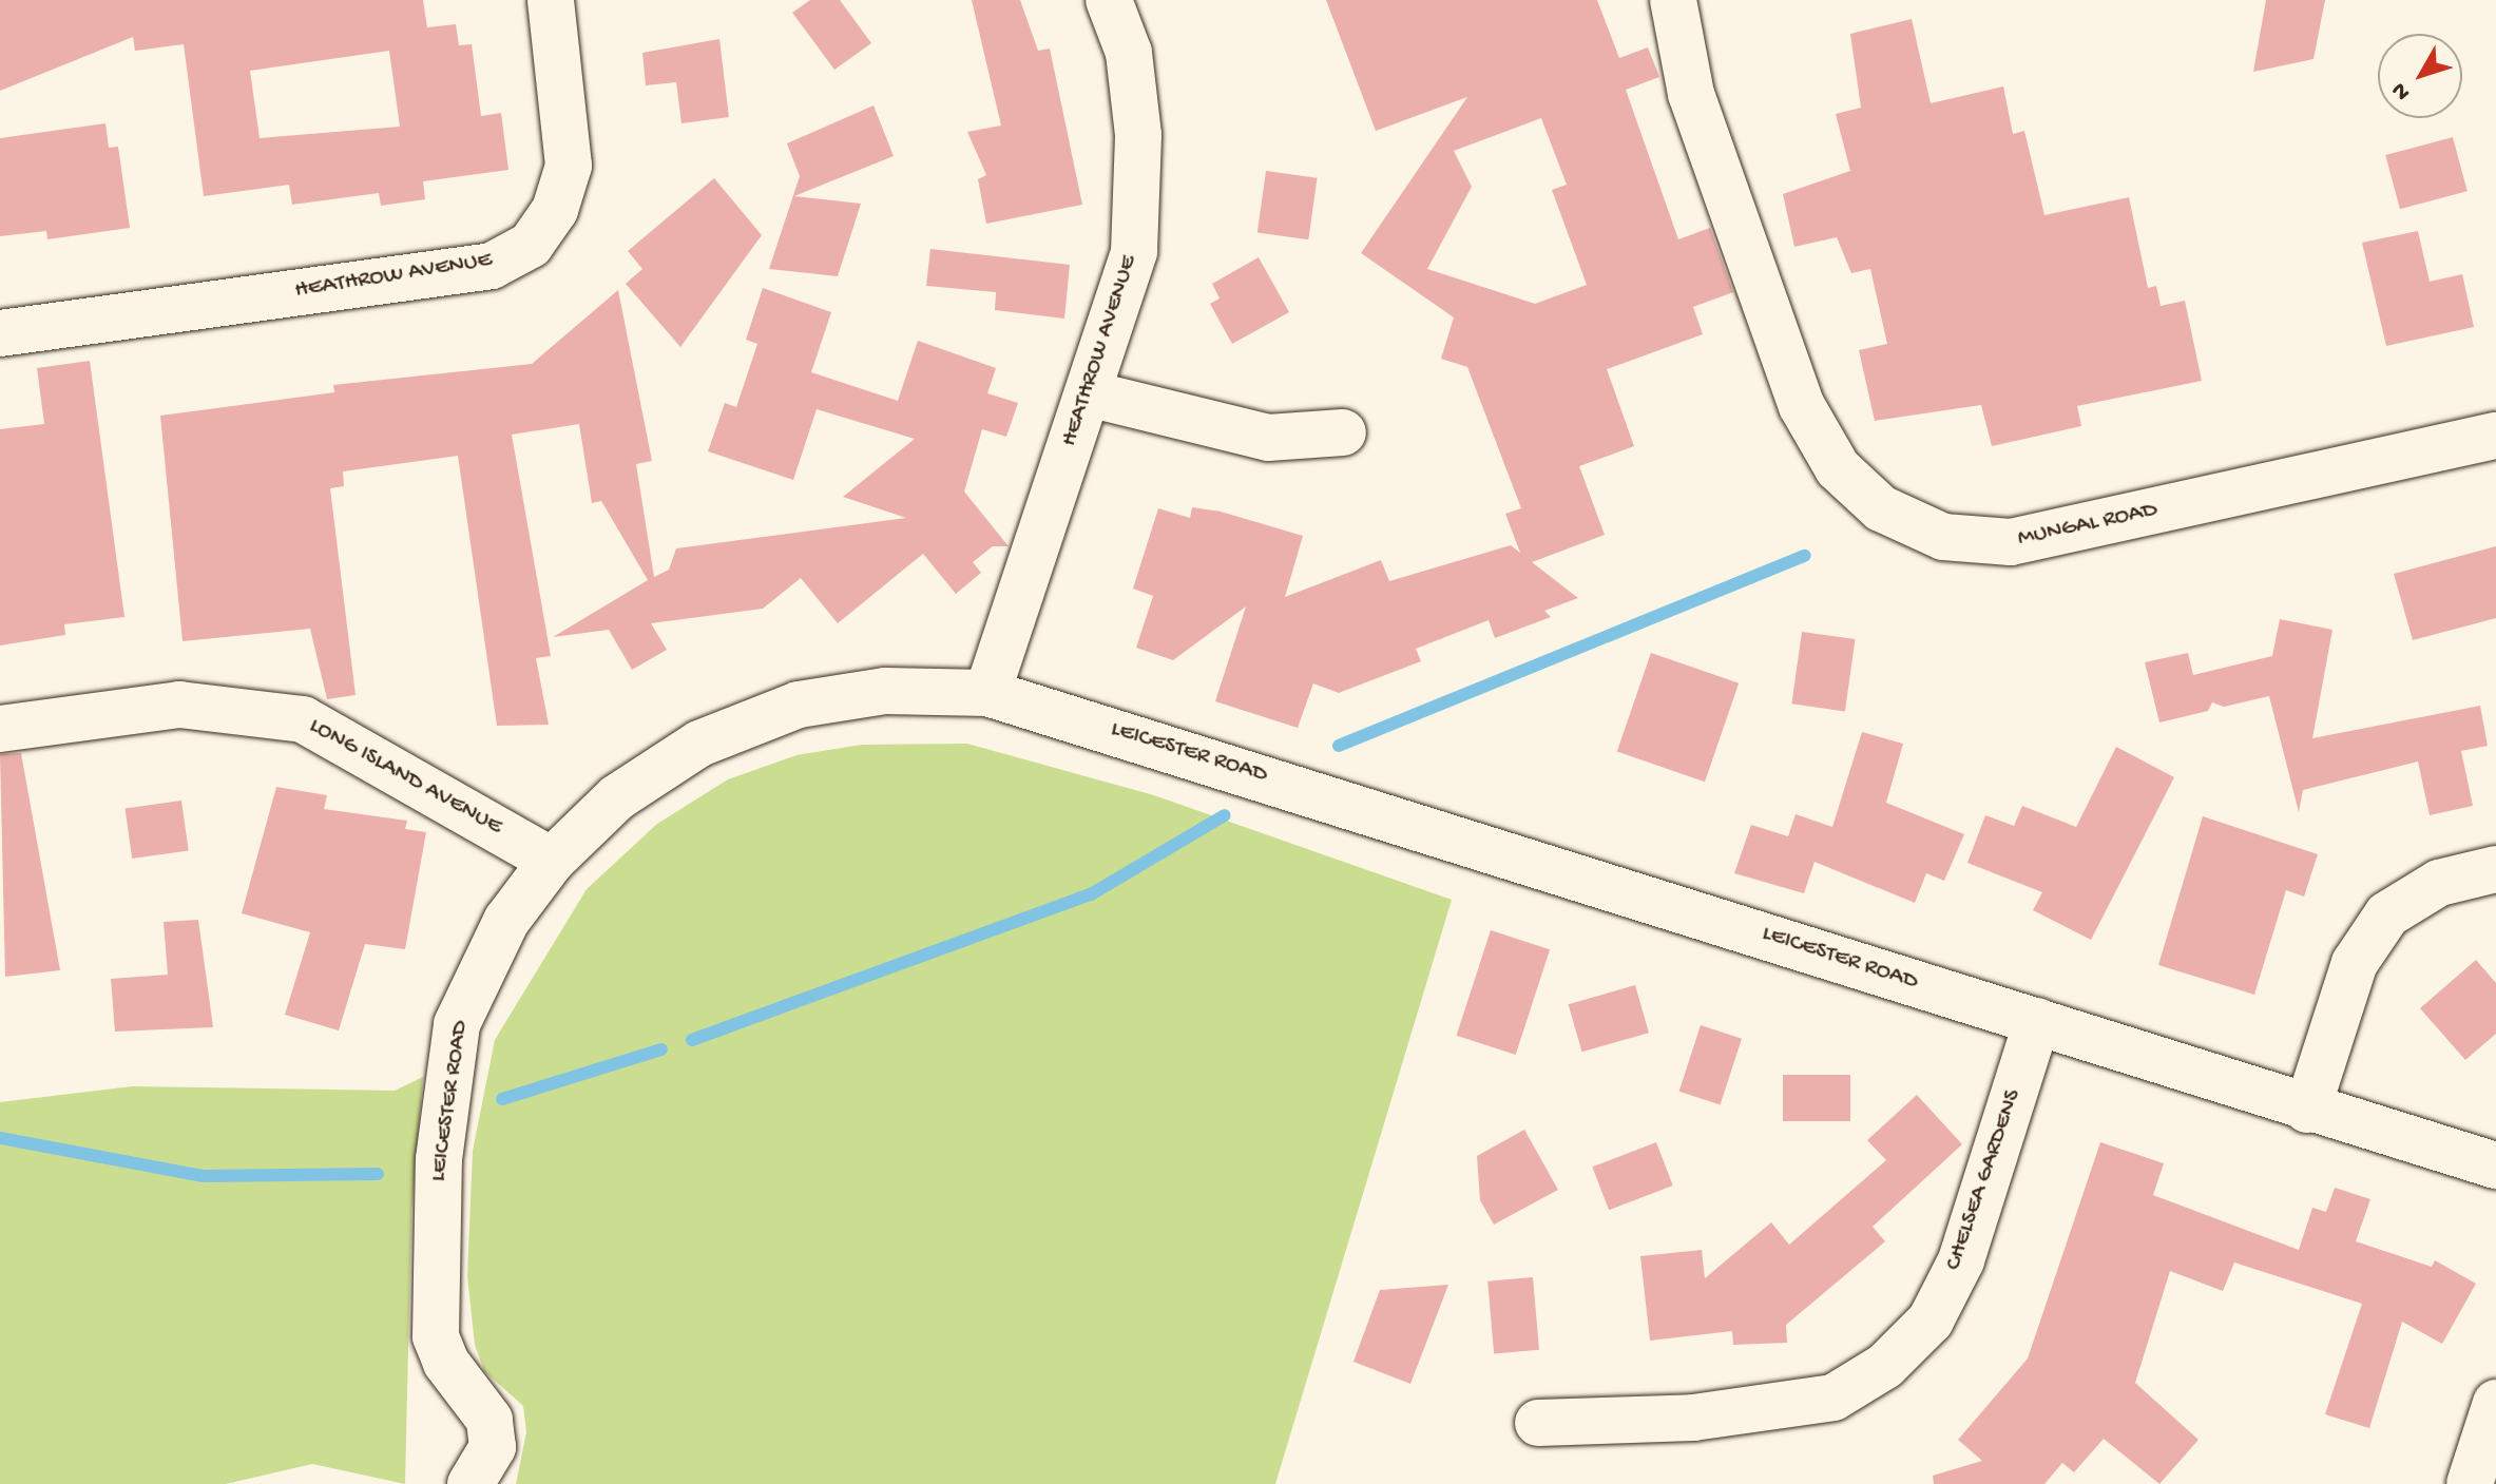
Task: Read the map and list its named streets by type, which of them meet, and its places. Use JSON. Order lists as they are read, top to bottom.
{
  "streets": {
    "street": [
      "HEATHROW AVENUE",
      "MUNGAL ROAD",
      "LEICESTER ROAD",
      "LONG ISLAND AVENUE",
      "CHELSEA GARDENS"
    ]
  },
  "crossings": [
    ["HEATHROW AVENUE", "LEICESTER ROAD"],
    ["LEICESTER ROAD", "LONG ISLAND AVENUE"],
    ["LEICESTER ROAD", "CHELSEA GARDENS"]
  ],
  "north": "bottom left"
}
